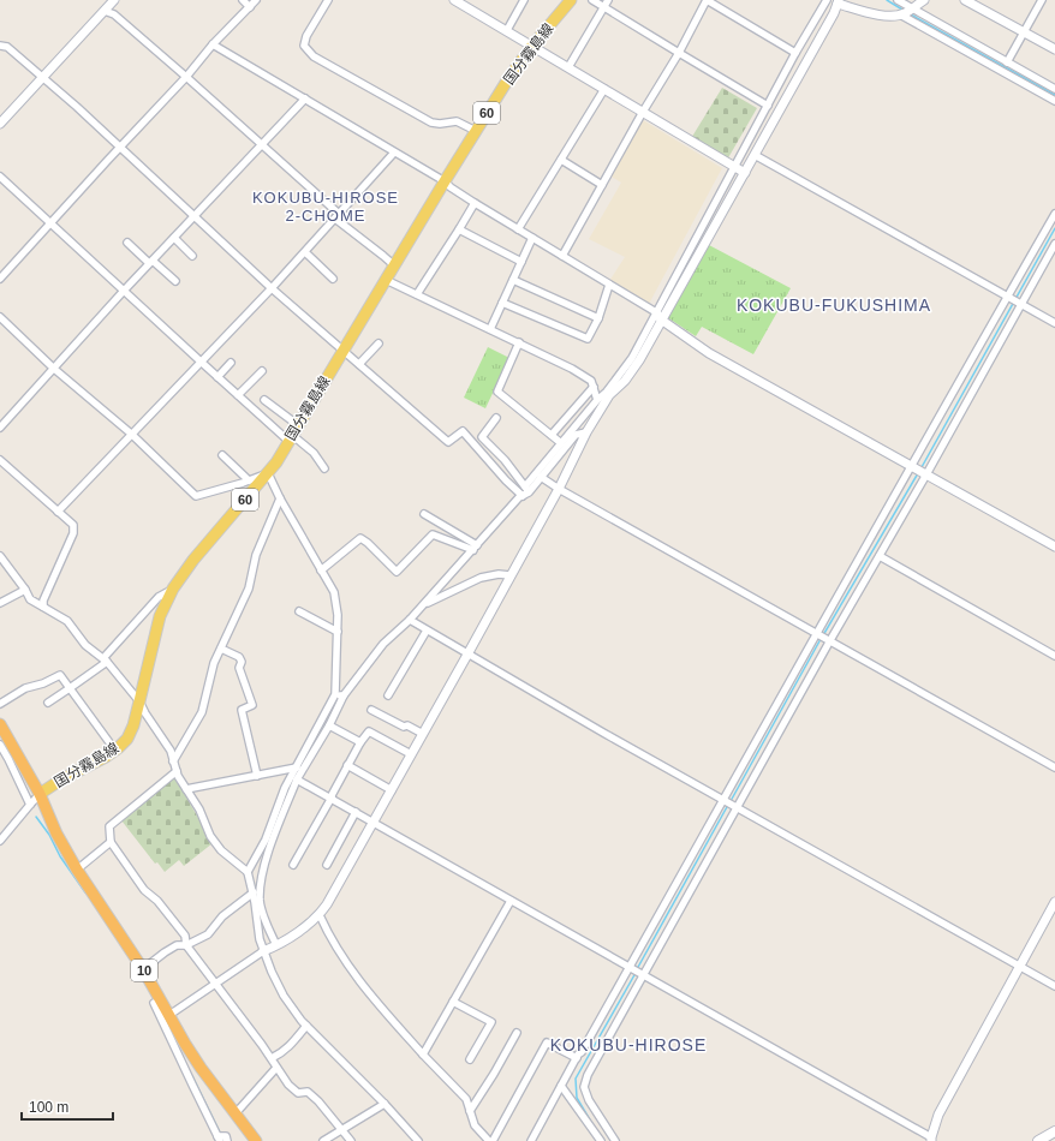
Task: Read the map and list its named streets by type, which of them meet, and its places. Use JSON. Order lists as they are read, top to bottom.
{
  "streets": {
    "highway": ["10"],
    "main road": ["国分霧島線", "60"]
  },
  "crossings": [
    ["国分霧島線", "10"]
  ],
  "districts": ["KOKUBU-HIROSE 2-CHOME", "KOKUBU-FUKUSHIMA", "KOKUBU-HIROSE"],
  "scale_bar": "100 m"
}
